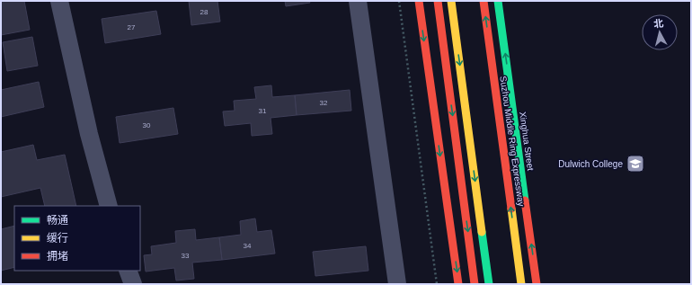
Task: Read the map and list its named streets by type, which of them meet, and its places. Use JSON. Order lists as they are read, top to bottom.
{
  "streets": {
    "main road": ["Suzhou Middle Ring Expressway", "Xinghua Street"]
  },
  "places": {
    "school or university": ["Dulwich College"]
  },
  "house_numbers": [
    "28",
    "27",
    "32",
    "31",
    "30",
    "34",
    "33"
  ],
  "legend": ["畅通", "缓行", "拥堵"],
  "north": "top"
}
